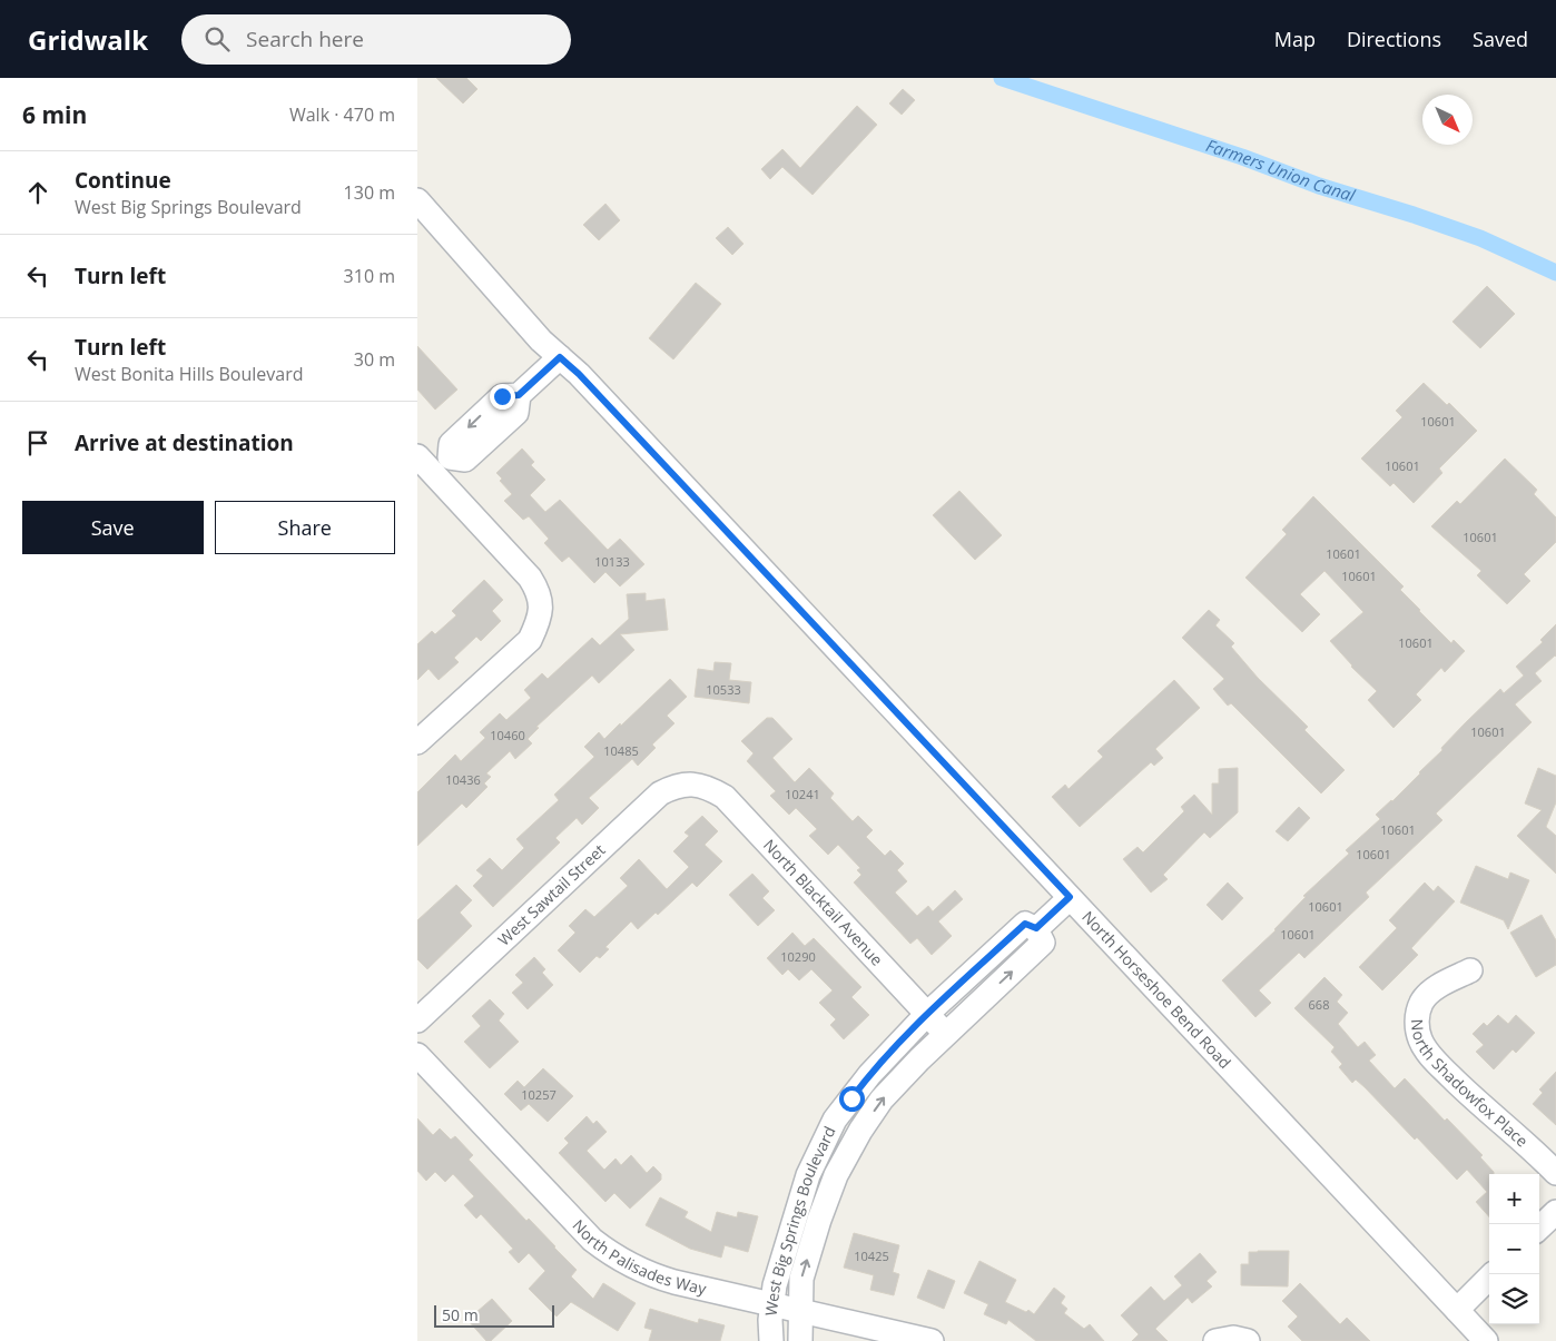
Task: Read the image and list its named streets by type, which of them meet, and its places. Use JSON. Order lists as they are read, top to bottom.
{
  "streets": {
    "street": [
      "West Sawtail Street",
      "North Blacktail Avenue",
      "North Horseshoe Bend Road",
      "North Shadowfox Place",
      "West Big Springs Boulevard",
      "North Palisades Way"
    ]
  },
  "crossings": [
    ["West Sawtail Street", "North Blacktail Avenue"],
    ["North Blacktail Avenue", "West Big Springs Boulevard"],
    ["North Horseshoe Bend Road", "West Big Springs Boulevard"],
    ["West Big Springs Boulevard", "North Palisades Way"]
  ],
  "water": ["Farmers Union Canal"],
  "house_numbers": [
    "10601",
    "10601",
    "10601",
    "10601",
    "10133",
    "10601",
    "10601",
    "10533",
    "10601",
    "10460",
    "10485",
    "10436",
    "10241",
    "10601",
    "10601",
    "10601",
    "10601",
    "10290",
    "668",
    "10257",
    "10425"
  ],
  "scale_bar": "50 m",
  "north": "bottom right",
  "page": {
    "header": "Gridwalk",
    "search": "Search here",
    "nav": ["Map", "Directions", "Saved"],
    "heading": ["6 min", "Walk · 470 m"],
    "list": [
      ["Continue", "West Big Springs Boulevard", "130 m"],
      ["Turn left", "310 m"],
      ["Turn left", "West Bonita Hills Boulevard", "30 m"],
      "Arrive at destination"
    ],
    "buttons": ["Save", "Share"],
    "map_buttons": ["+", "−"],
    "scale": "50 m"
  }
}
